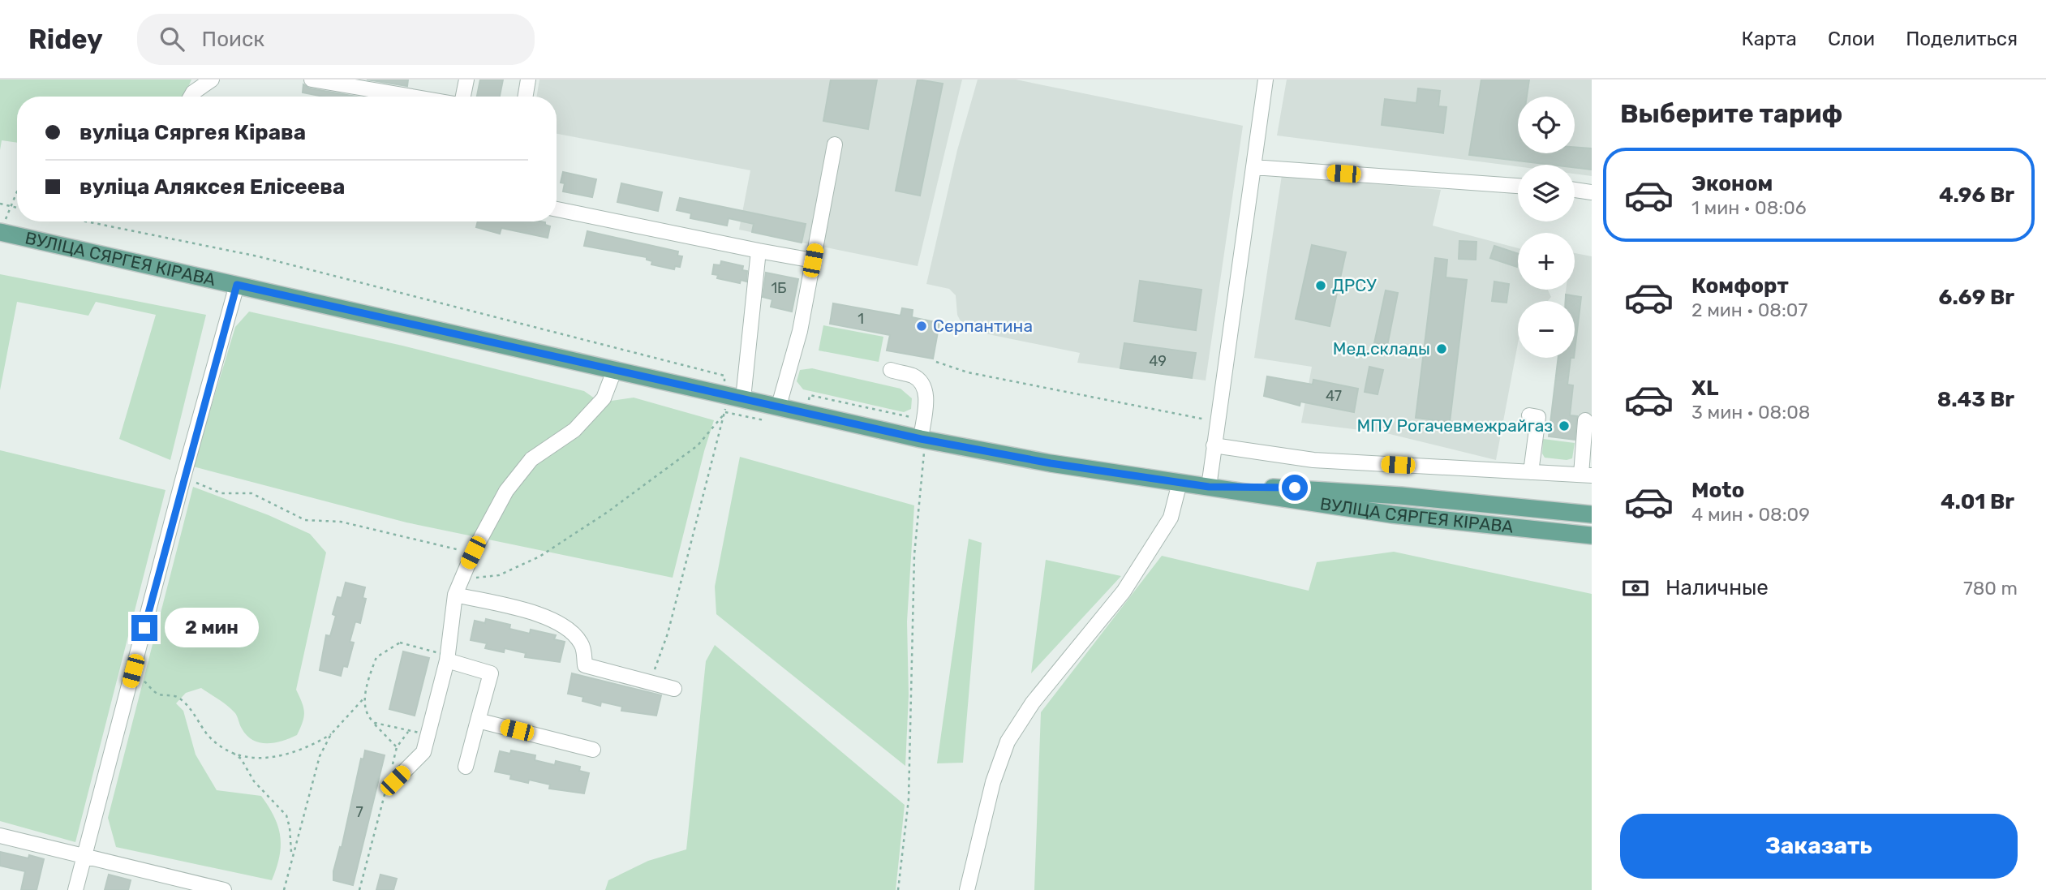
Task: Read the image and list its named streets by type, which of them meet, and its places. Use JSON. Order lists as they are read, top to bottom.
{
  "streets": {
    "main road": ["ВУЛІЦА СЯРГЕЯ КІРАВА"]
  },
  "places": [
    "ДРСУ",
    "Серпантина",
    "Мед.склады",
    "МПУ Рогачевмежрайгаз"
  ],
  "house_numbers": [
    "1Б",
    "1",
    "49",
    "47",
    "7"
  ],
  "page": {
    "header": "Ridey",
    "search": "Поиск",
    "nav": ["Карта", "Слои", "Поделиться"],
    "heading": "Выберите тариф",
    "map_buttons": ["+", "−"],
    "banner": ["вуліца Сяргея Кірава", "вуліца Аляксея Елісеева"],
    "list": [
      {
        "name": "Эконом",
        "note": "1 мин · 08:06",
        "value": "4.96 Br"
      },
      {
        "name": "Комфорт",
        "note": "2 мин · 08:07",
        "value": "6.69 Br"
      },
      {
        "name": "XL",
        "note": "3 мин · 08:08",
        "value": "8.43 Br"
      },
      {
        "name": "Moto",
        "note": "4 мин · 08:09",
        "value": "4.01 Br"
      }
    ],
    "pay": ["Наличные", "780 m"],
    "bubble": "2 мин",
    "buttons": "Заказать"
  }
}
